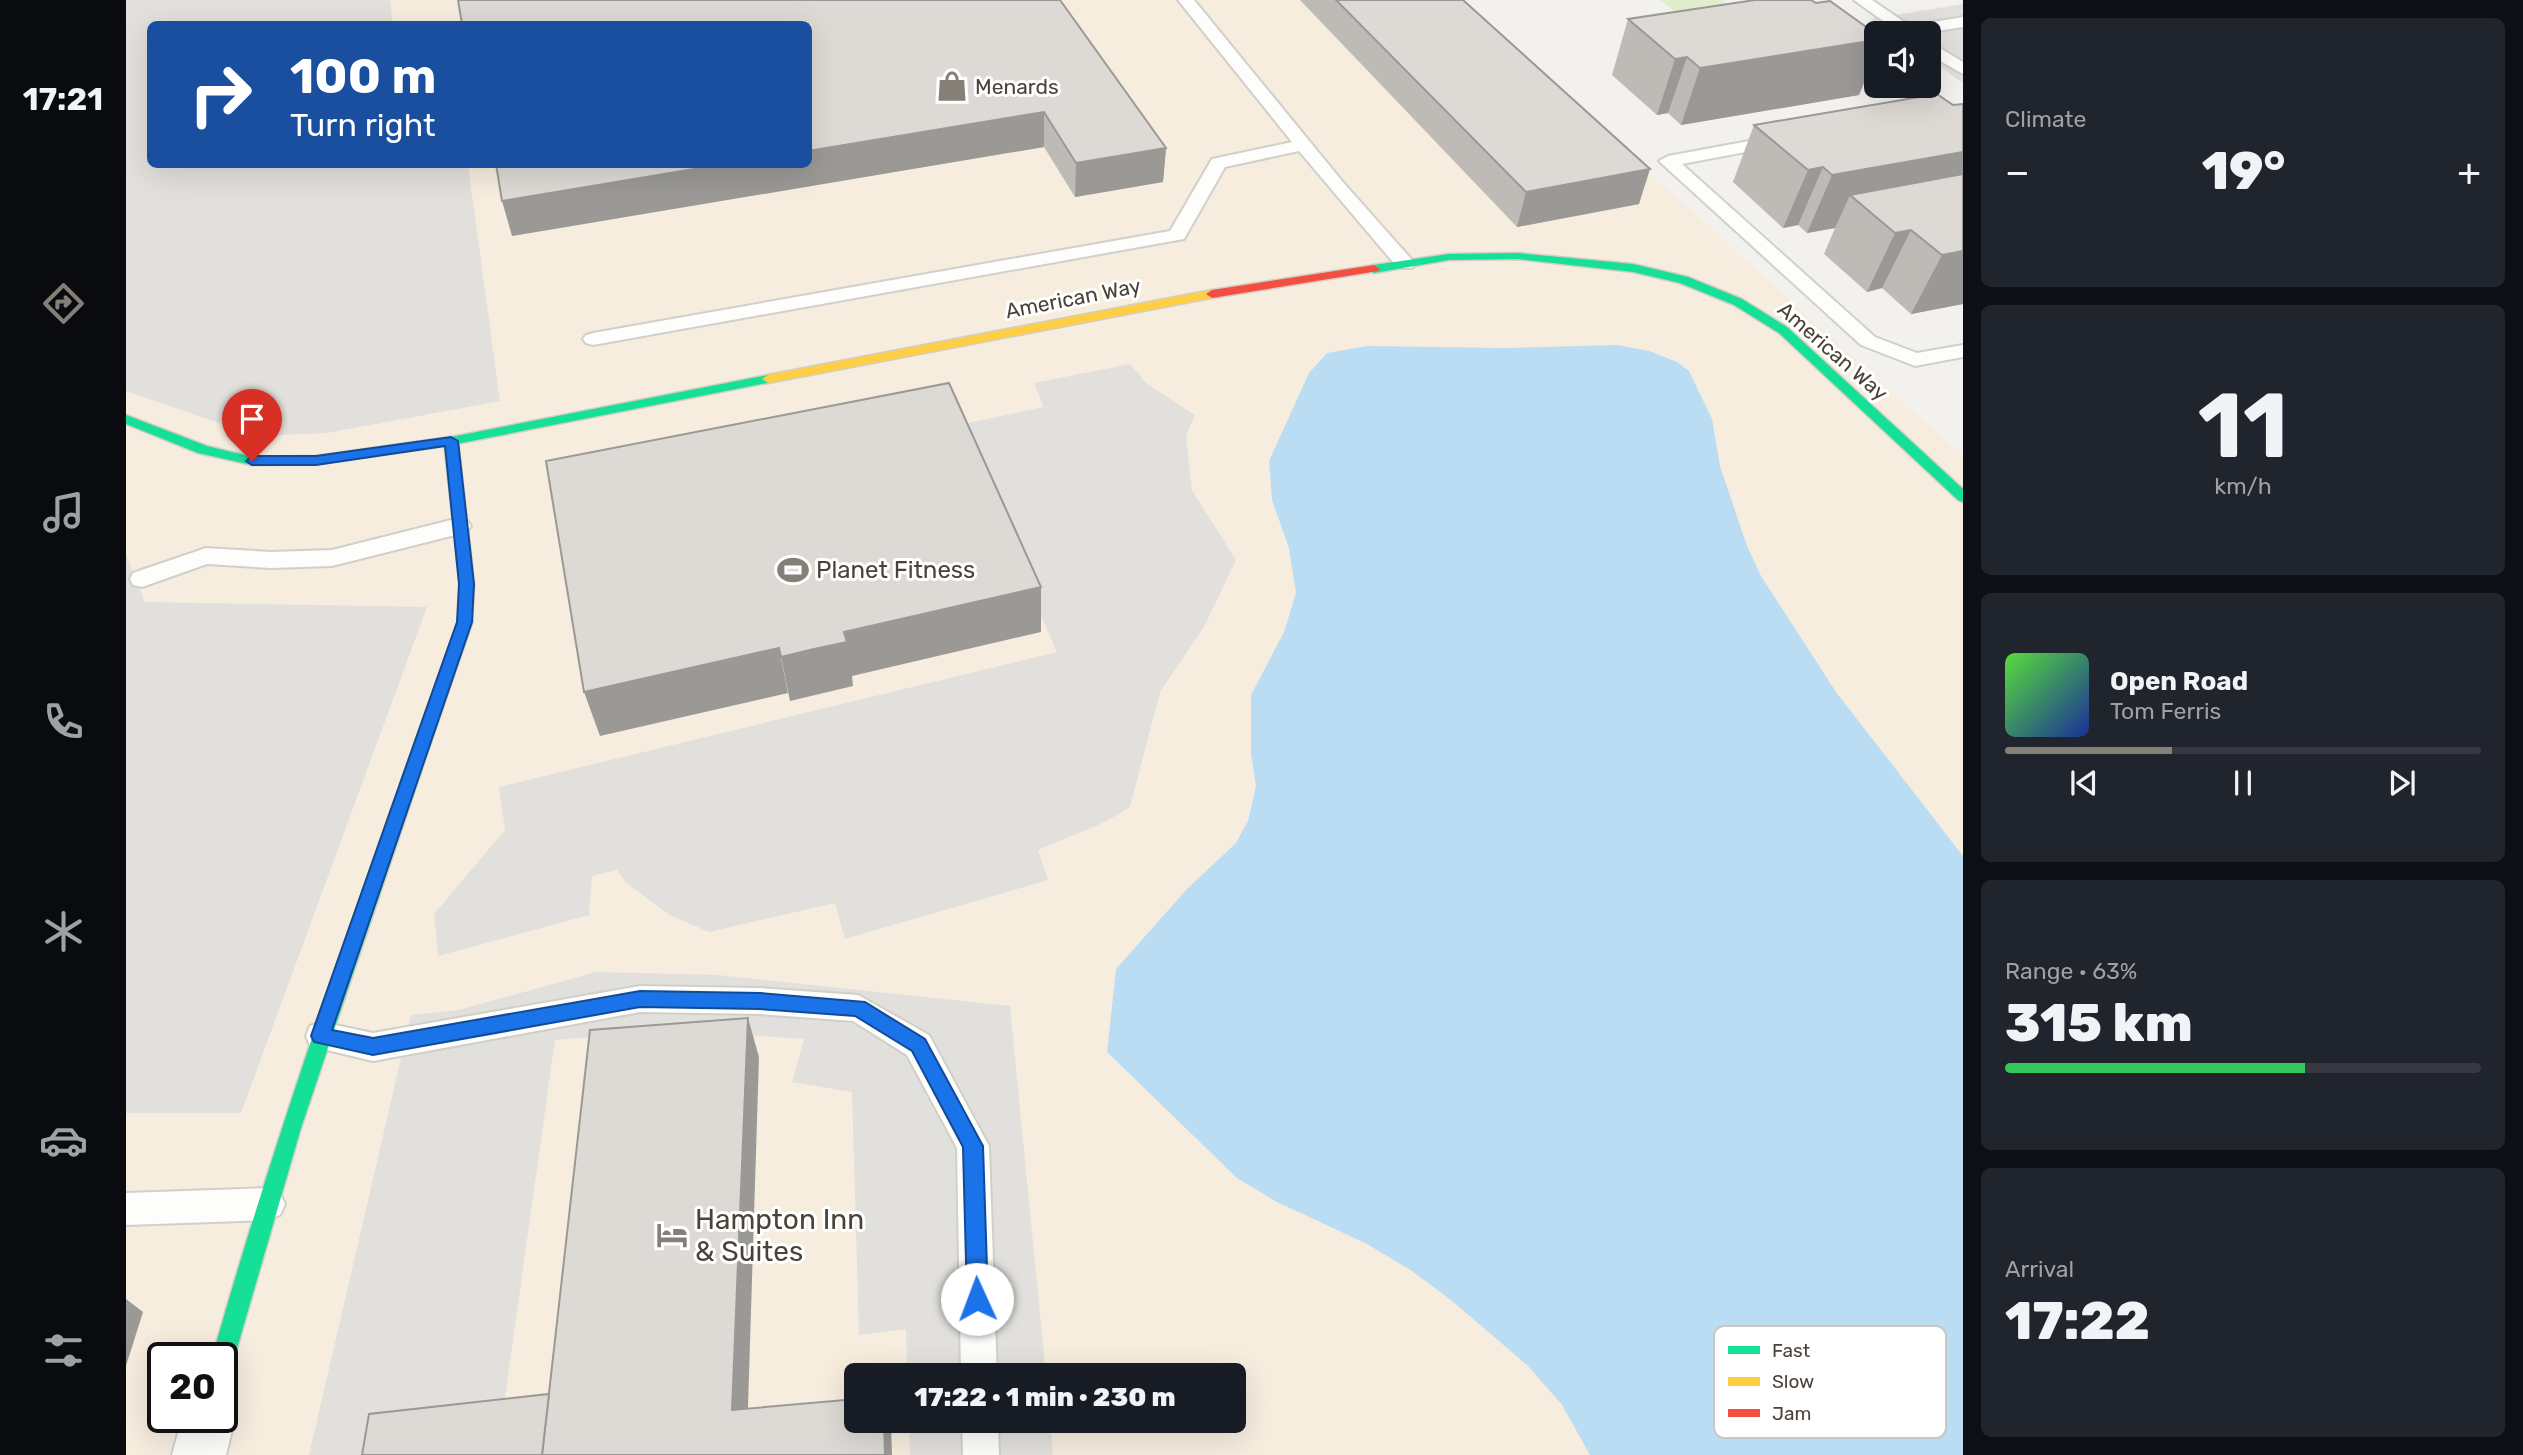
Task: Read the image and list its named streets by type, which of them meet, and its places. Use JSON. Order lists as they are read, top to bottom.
{
  "streets": {
    "street": ["American Way"]
  },
  "places": {
    "shop": ["Menards"],
    "sports": ["Planet Fitness"],
    "hotel": ["Hampton Inn & Suites"]
  },
  "legend": ["Fast", "Slow", "Jam"],
  "page": {
    "tabs": "17:21",
    "tile": [
      "Climate",
      ["11", "km/h"],
      ["Range · 63%", "315 km"],
      ["Arrival", "17:22"]
    ],
    "turn": ["100 m", "Turn right"],
    "heat": ["−", "19°", "+"],
    "song": ["Open Road", "Tom Ferris"],
    "limit": "20",
    "trip": "17:22 · 1 min · 230 m"
  }
}
